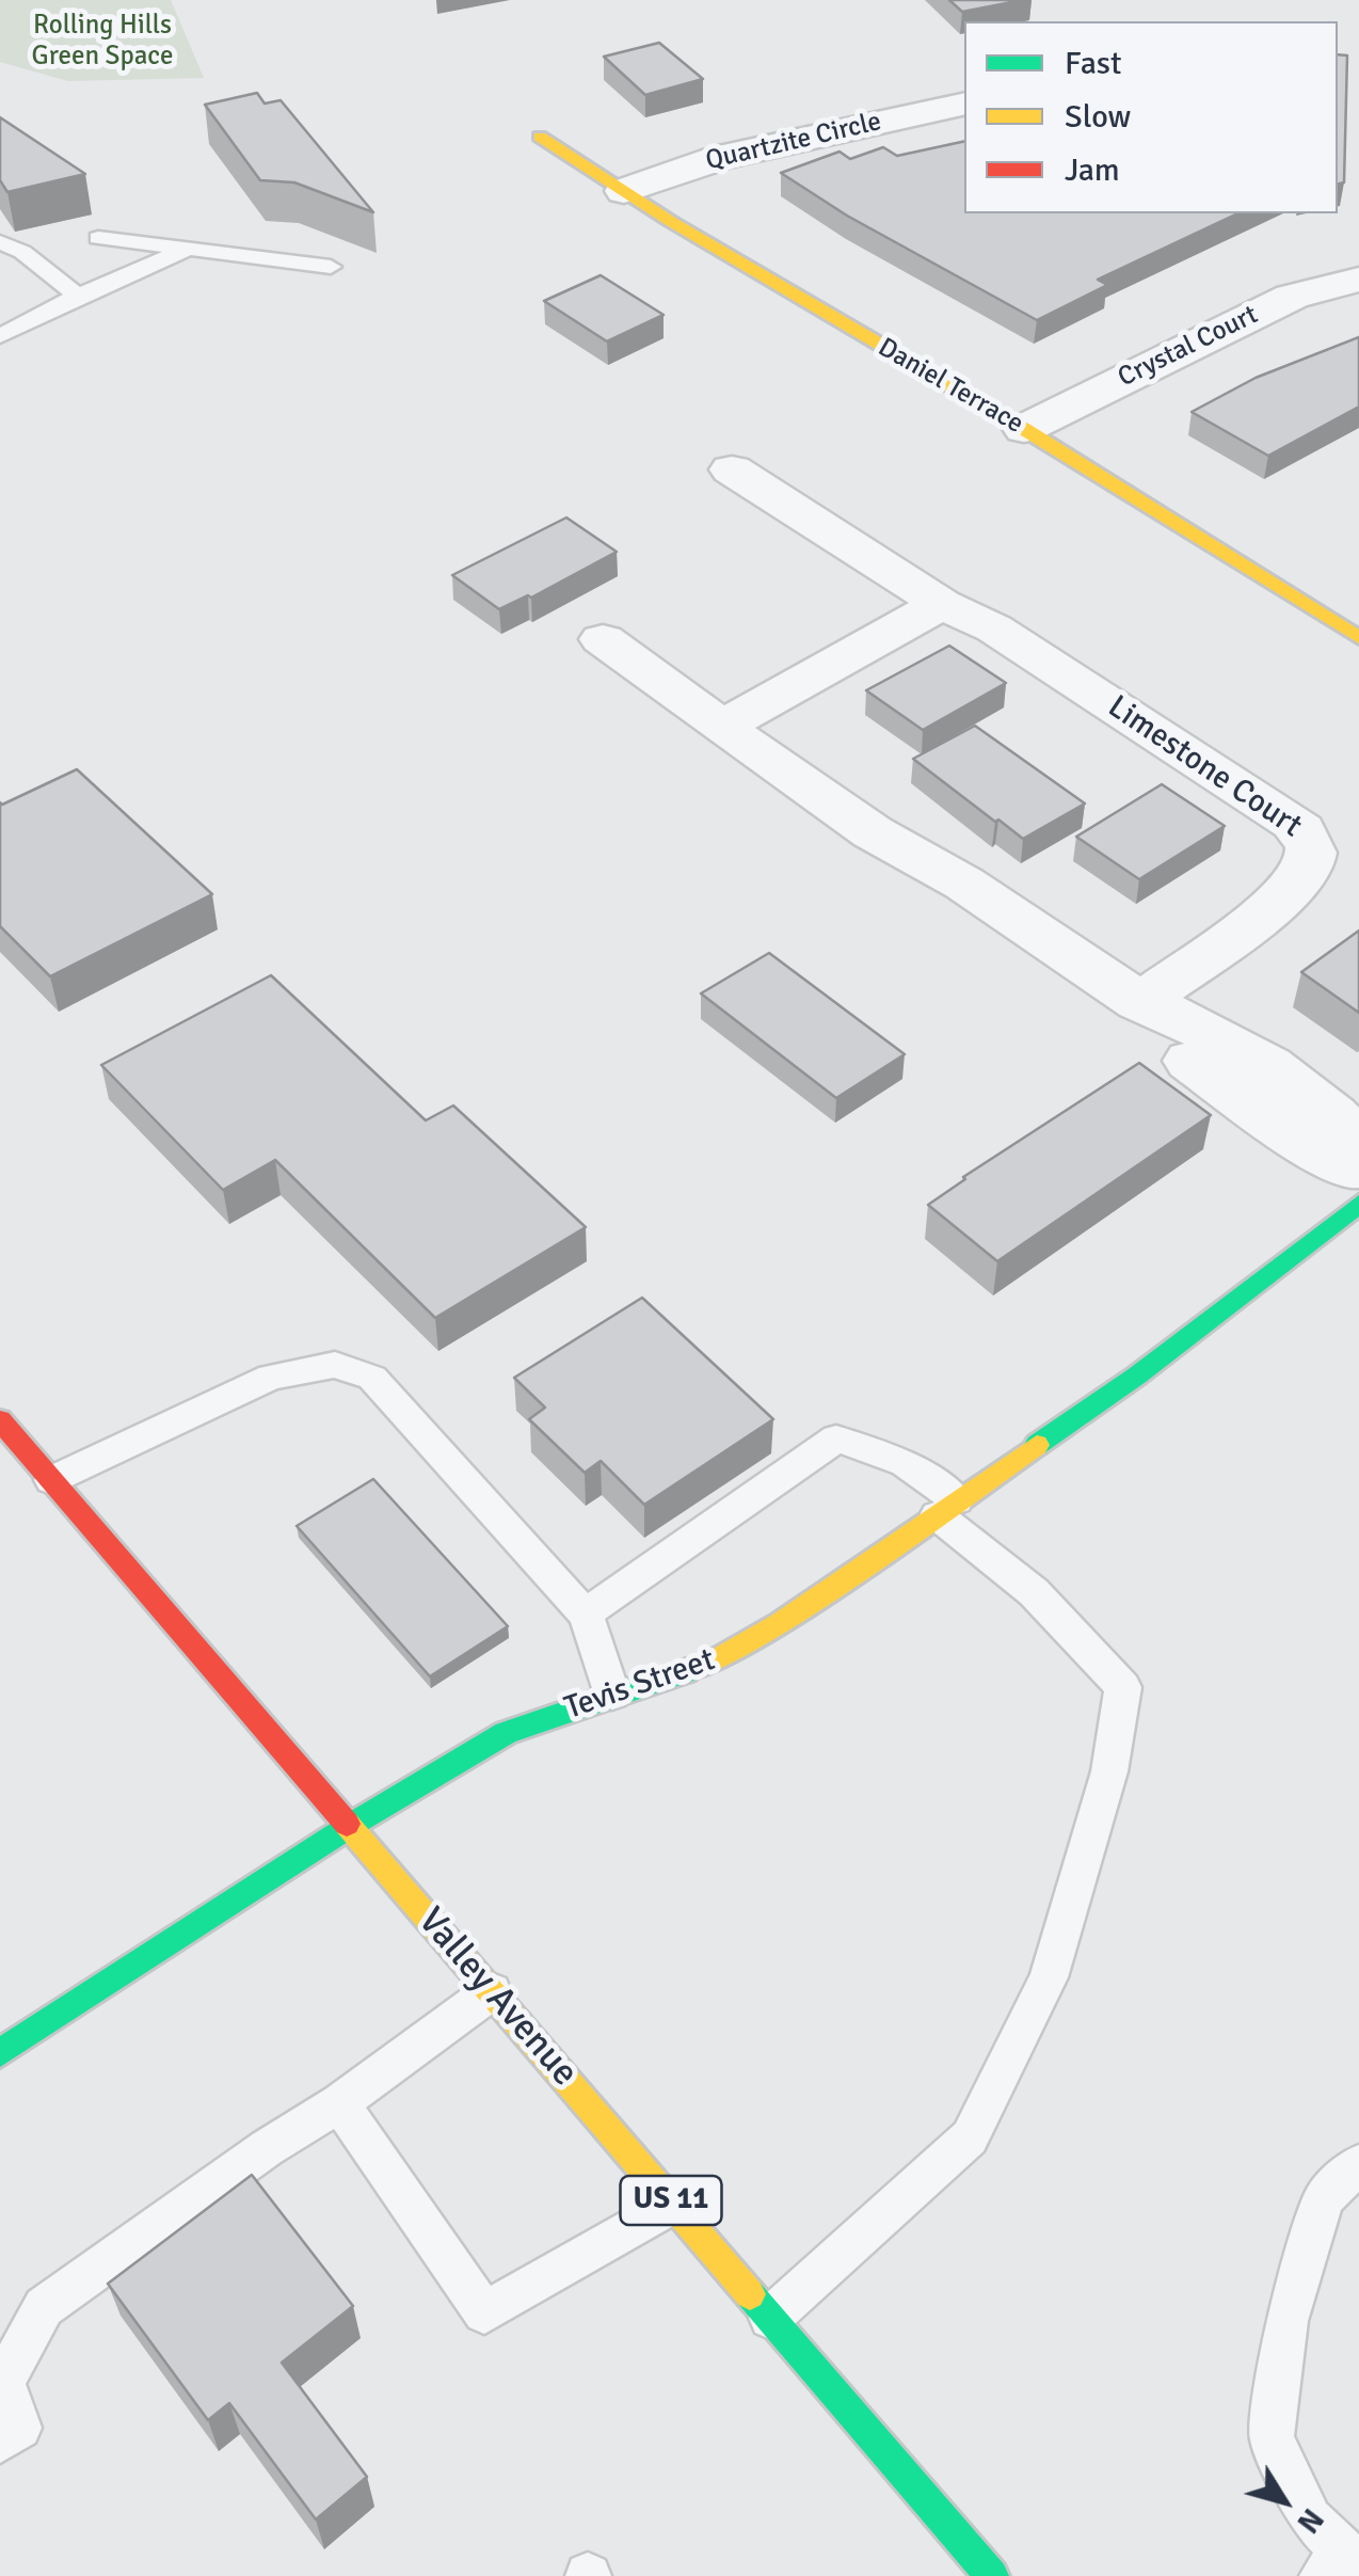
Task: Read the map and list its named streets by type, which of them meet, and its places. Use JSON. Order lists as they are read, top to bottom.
{
  "streets": {
    "street": [
      "Quartzite Circle",
      "Crystal Court",
      "Daniel Terrace",
      "Limestone Court",
      "Tevis Street",
      "Valley Avenue",
      "US 11"
    ]
  },
  "crossings": [
    ["Quartzite Circle", "Daniel Terrace"],
    ["Crystal Court", "Daniel Terrace"],
    ["Tevis Street", "Valley Avenue"]
  ],
  "parks": ["Rolling Hills Green Space"],
  "legend": ["Fast", "Slow", "Jam"],
  "north": "bottom right"
}
